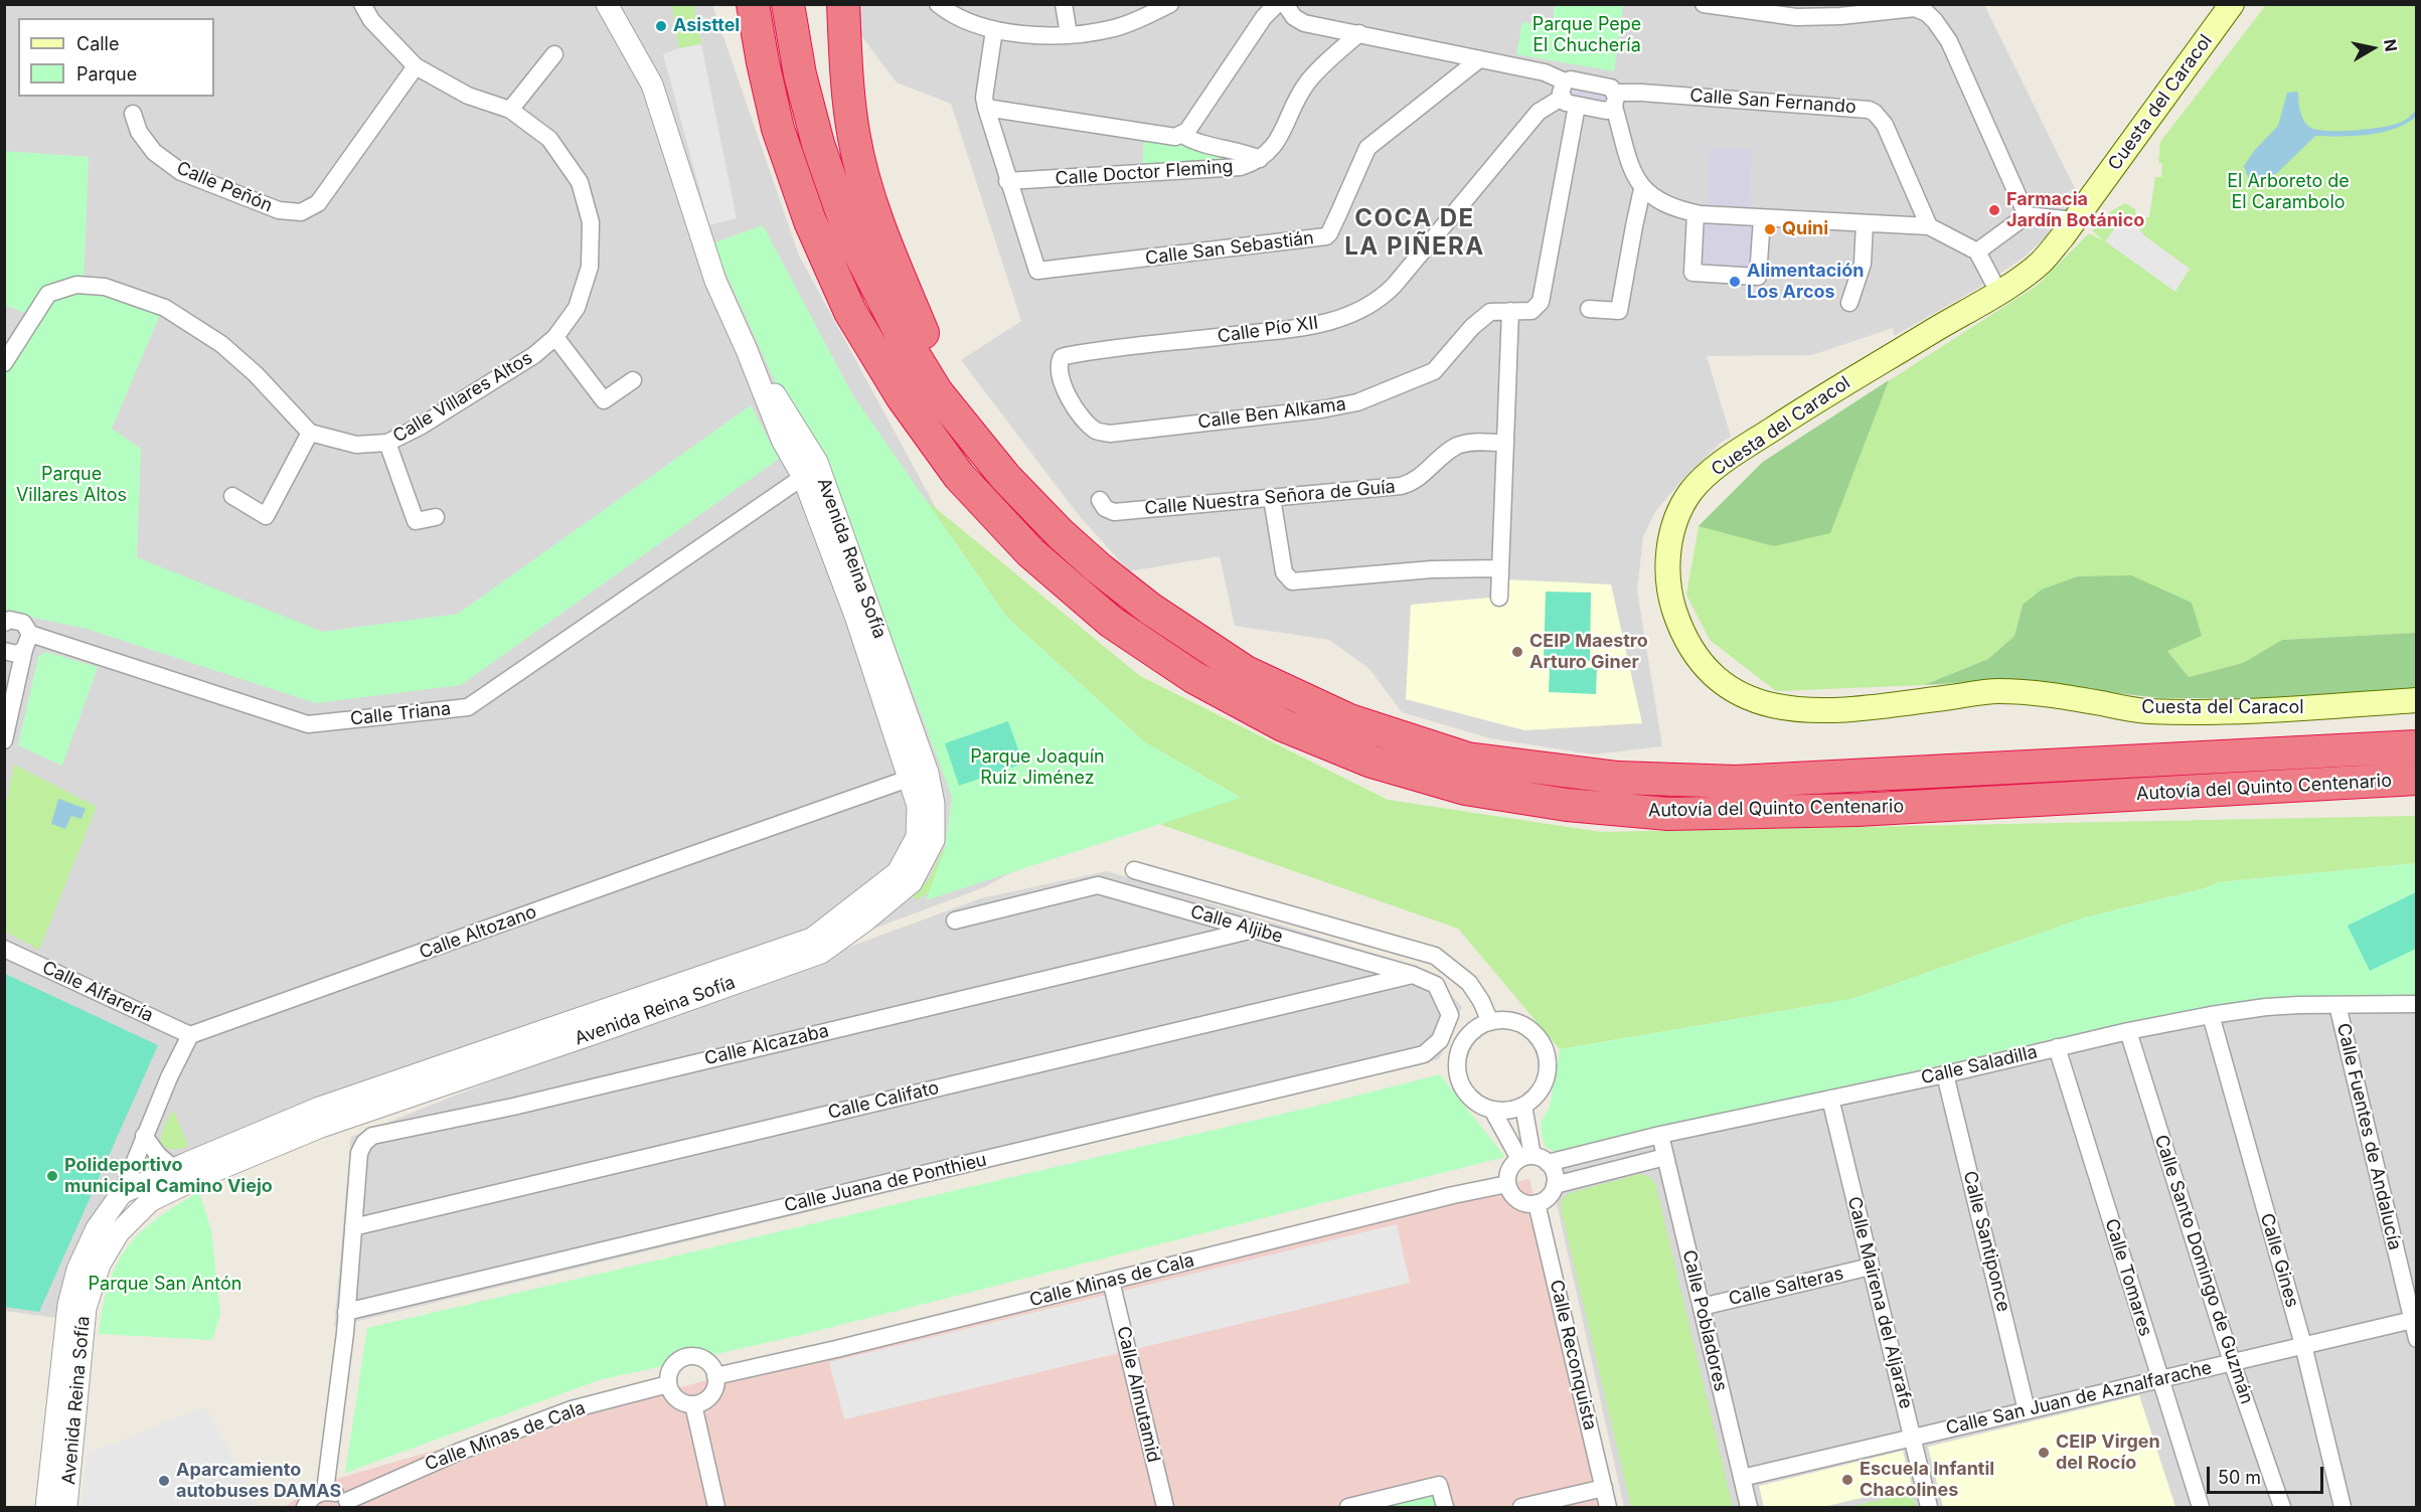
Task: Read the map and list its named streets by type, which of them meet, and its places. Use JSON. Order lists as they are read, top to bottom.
{
  "streets": {
    "highway": ["Autovía del Quinto Centenario"],
    "main road": ["Cuesta del Caracol"],
    "street": [
      "Calle San Fernando",
      "Calle Doctor Fleming",
      "Calle Peñón",
      "Calle San Sebastián",
      "Calle Pío XII",
      "Calle Villares Altos",
      "Calle Ben Alkama",
      "Calle Nuestra Señora de Guía",
      "Avenida Reina Sofía",
      "Calle Triana",
      "Calle Aljibe",
      "Calle Altozano",
      "Calle Alfarería",
      "Calle Alcazaba",
      "Calle Saladilla",
      "Calle Califato",
      "Calle Fuentes de Andalucía",
      "Calle Juana de Ponthieu",
      "Calle Santiponce",
      "Calle Gines",
      "Calle Santo Domingo de Guzmán",
      "Calle Tomares",
      "Calle Minas de Cala",
      "Calle Salteras",
      "Calle Mairena del Aljarafe",
      "Calle Pobladores",
      "Calle Reconquista",
      "Calle Almutamid",
      "Calle San Juan de Aznalfarache"
    ]
  },
  "crossings": [
    ["Calle San Fernando", "Calle Pío XII"],
    ["Calle San Fernando", "Calle Ben Alkama"],
    ["Calle Doctor Fleming", "Calle San Sebastián"],
    ["Calle Peñón", "Calle Villares Altos"],
    ["Calle Pío XII", "Calle Ben Alkama"],
    ["Avenida Reina Sofía", "Calle Triana"],
    ["Avenida Reina Sofía", "Calle Altozano"],
    ["Calle Aljibe", "Calle Alcazaba"],
    ["Calle Aljibe", "Calle Califato"],
    ["Calle Aljibe", "Calle Juana de Ponthieu"],
    ["Calle Altozano", "Calle Alfarería"],
    ["Calle Alcazaba", "Calle Califato"],
    ["Calle Alcazaba", "Calle Juana de Ponthieu"],
    ["Calle Saladilla", "Calle Fuentes de Andalucía"],
    ["Calle Saladilla", "Calle Santiponce"],
    ["Calle Saladilla", "Calle Gines"],
    ["Calle Saladilla", "Calle Santo Domingo de Guzmán"],
    ["Calle Saladilla", "Calle Tomares"],
    ["Calle Saladilla", "Calle Minas de Cala"],
    ["Calle Saladilla", "Calle Mairena del Aljarafe"],
    ["Calle Saladilla", "Calle Pobladores"],
    ["Calle Saladilla", "Calle Reconquista"],
    ["Calle Fuentes de Andalucía", "Calle San Juan de Aznalfarache"],
    ["Calle Santiponce", "Calle San Juan de Aznalfarache"],
    ["Calle Gines", "Calle San Juan de Aznalfarache"],
    ["Calle Santo Domingo de Guzmán", "Calle San Juan de Aznalfarache"],
    ["Calle Tomares", "Calle San Juan de Aznalfarache"],
    ["Calle Minas de Cala", "Calle Reconquista"],
    ["Calle Minas de Cala", "Calle Almutamid"],
    ["Calle Salteras", "Calle Mairena del Aljarafe"],
    ["Calle Salteras", "Calle Pobladores"],
    ["Calle Mairena del Aljarafe", "Calle San Juan de Aznalfarache"],
    ["Calle Pobladores", "Calle San Juan de Aznalfarache"]
  ],
  "districts": ["COCA DE LA PIÑERA"],
  "parks": [
    "Parque Pepe El Chuchería",
    "El Arboreto de El Carambolo",
    "Parque Villares Altos",
    "Parque Joaquín Ruiz Jiménez",
    "Parque San Antón"
  ],
  "places": [
    "Asisttel",
    "Farmacia Jardín Botánico",
    "Quini",
    "Alimentación Los Arcos",
    "CEIP Maestro Arturo Giner",
    "Polideportivo municipal Camino Viejo",
    "CEIP Virgen del Rocío",
    "Escuela Infantil Chacolines",
    "Aparcamiento autobuses DAMAS"
  ],
  "legend": ["Calle", "Parque"],
  "scale_bar": "50 m",
  "north": "right"
}
